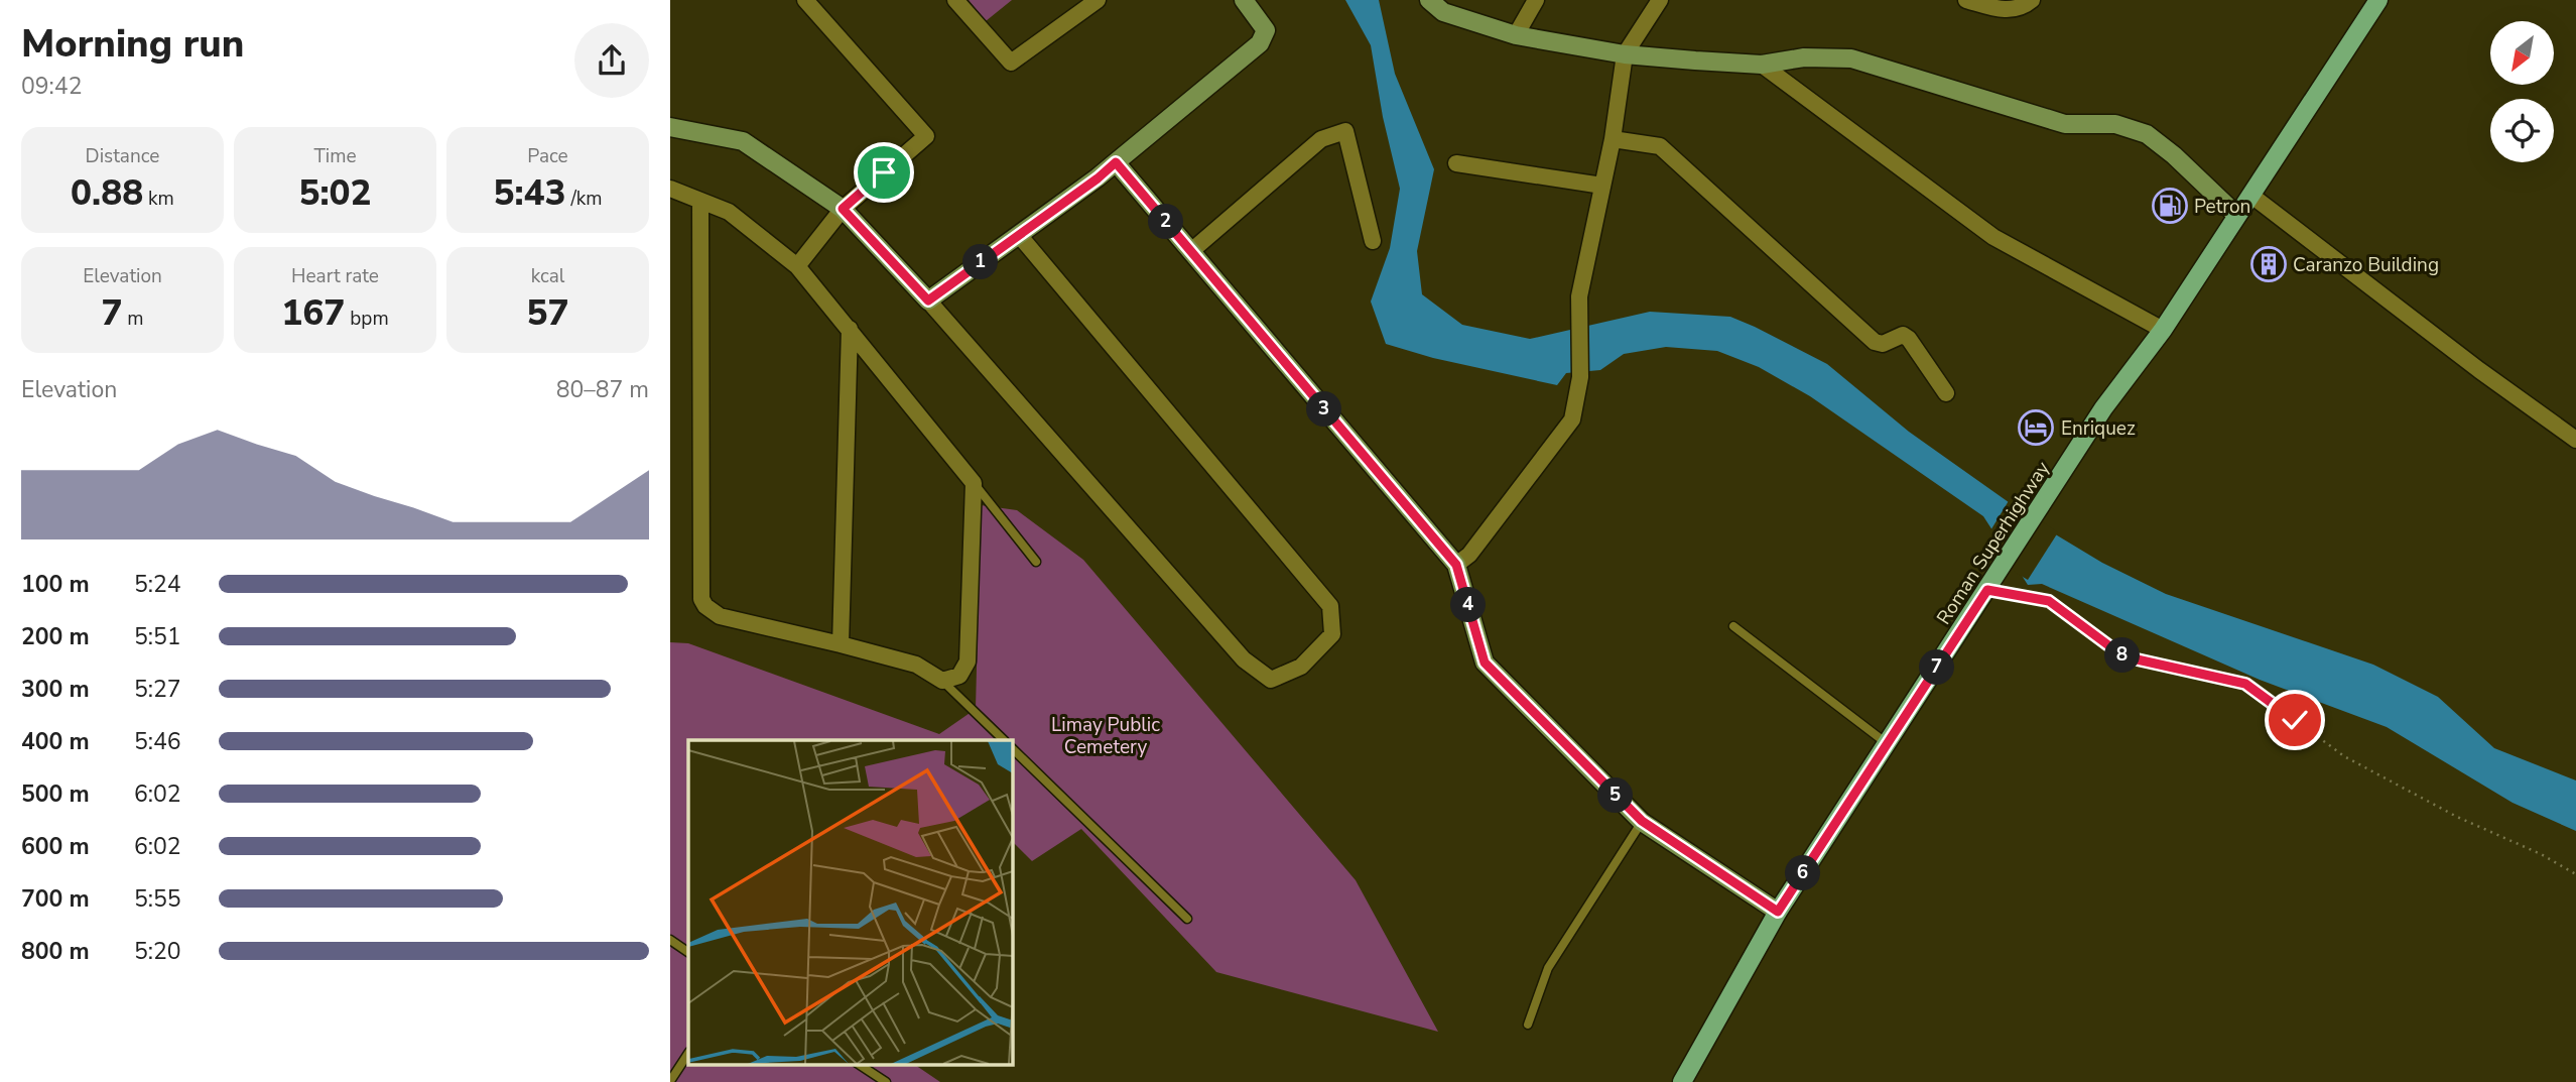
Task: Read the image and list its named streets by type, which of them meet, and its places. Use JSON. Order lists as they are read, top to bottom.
{
  "streets": {
    "main road": ["Roman Superhighway"]
  },
  "parks": ["Limay Public Cemetery"],
  "places": {
    "fuel station": ["Petron"],
    "building": ["Caranzo Building"],
    "hotel": ["Enriquez"]
  },
  "north": "bottom left",
  "page": {
    "heading": ["Morning run", "09:42"],
    "stats": [
      ["Distance", "0.88 km"],
      ["Time", "5:02"],
      ["Pace", "5:43 /km"],
      ["Elevation", "7 m"],
      ["Heart rate", "167 bpm"],
      ["kcal", "57"]
    ],
    "pins": [
      "2",
      "1",
      "3",
      "4",
      "8",
      "7",
      "5",
      "6"
    ],
    "chart": ["Elevation", "80–87 m"],
    "list": [
      {
        "name": "100 m",
        "note": "5:24"
      },
      {
        "name": "200 m",
        "note": "5:51"
      },
      {
        "name": "300 m",
        "note": "5:27"
      },
      {
        "name": "400 m",
        "note": "5:46"
      },
      {
        "name": "500 m",
        "note": "6:02"
      },
      {
        "name": "600 m",
        "note": "6:02"
      },
      {
        "name": "700 m",
        "note": "5:55"
      },
      {
        "name": "800 m",
        "note": "5:20"
      }
    ]
  }
}
